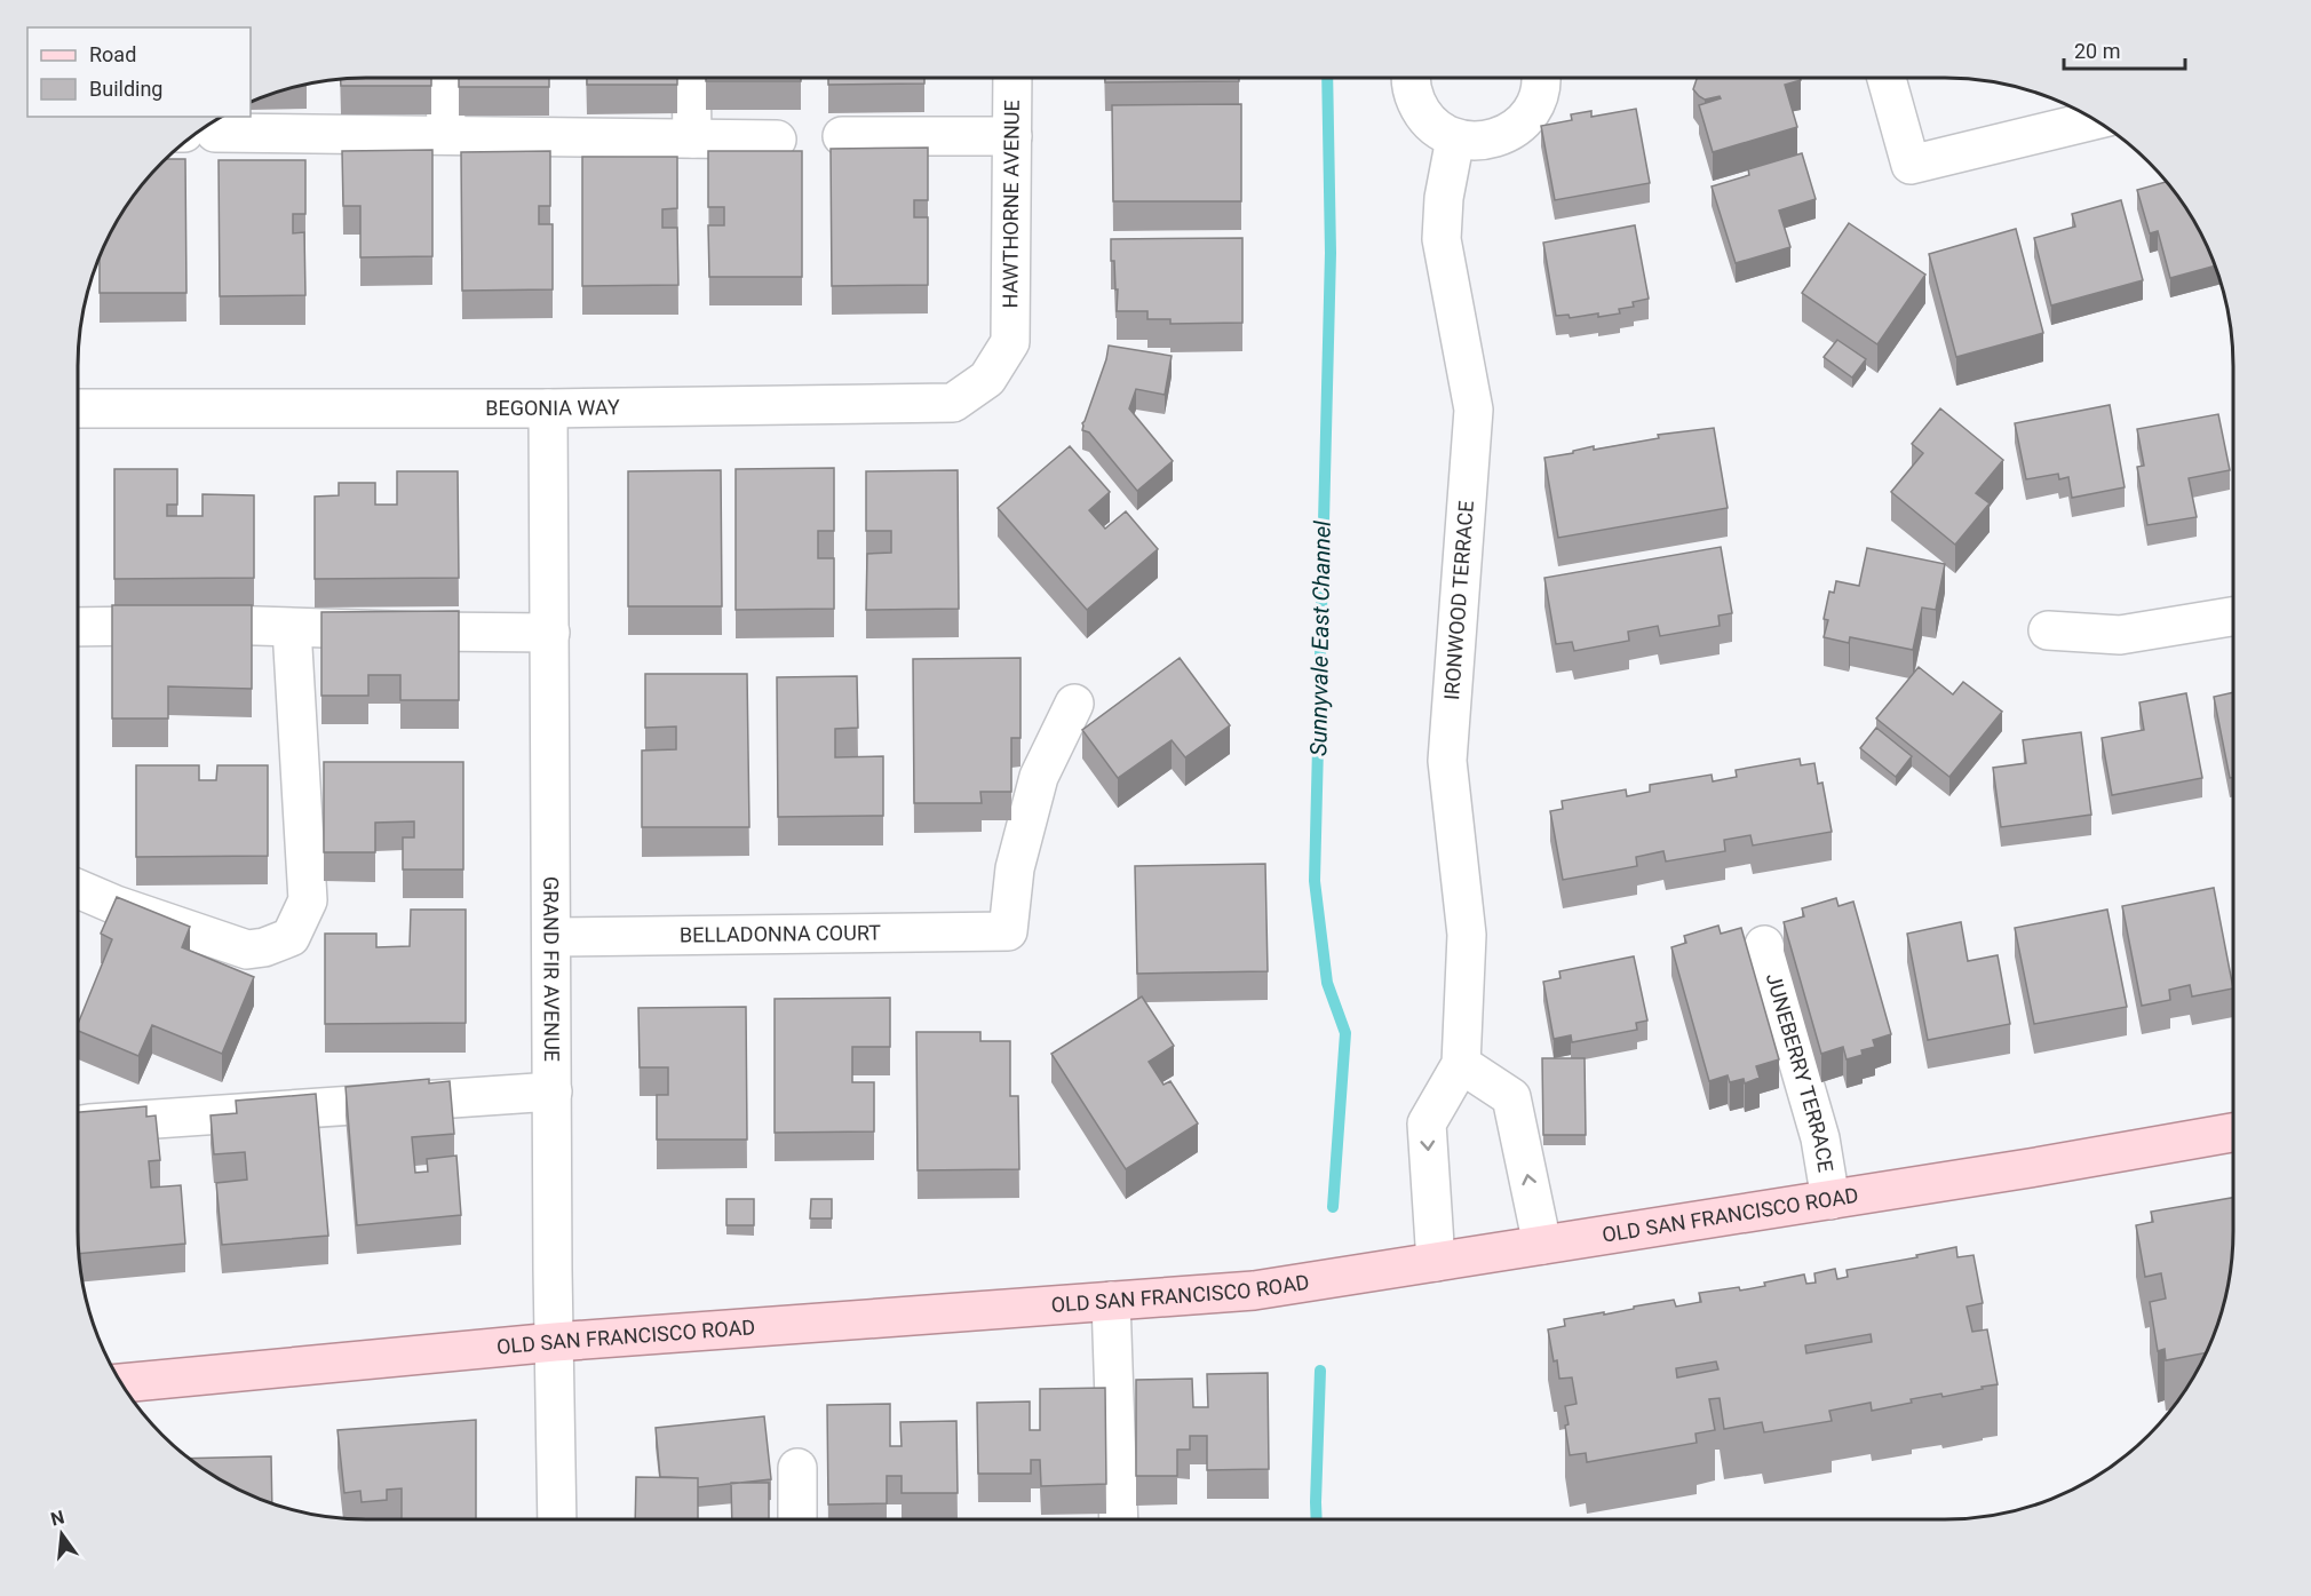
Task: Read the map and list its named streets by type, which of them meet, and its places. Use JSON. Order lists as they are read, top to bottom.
{
  "streets": {
    "main road": ["OLD SAN FRANCISCO ROAD"],
    "street": [
      "HAWTHORNE AVENUE",
      "BEGONIA WAY",
      "IRONWOOD TERRACE",
      "BELLADONNA COURT",
      "GRAND FIR AVENUE",
      "JUNEBERRY TERRACE"
    ]
  },
  "crossings": [
    ["HAWTHORNE AVENUE", "BEGONIA WAY"],
    ["BEGONIA WAY", "GRAND FIR AVENUE"],
    ["IRONWOOD TERRACE", "OLD SAN FRANCISCO ROAD"],
    ["BELLADONNA COURT", "GRAND FIR AVENUE"],
    ["GRAND FIR AVENUE", "OLD SAN FRANCISCO ROAD"],
    ["JUNEBERRY TERRACE", "OLD SAN FRANCISCO ROAD"]
  ],
  "water": ["Sunnyvale East Channel"],
  "legend": ["Road", "Building"],
  "scale_bar": "20 m",
  "north": "top"
}
